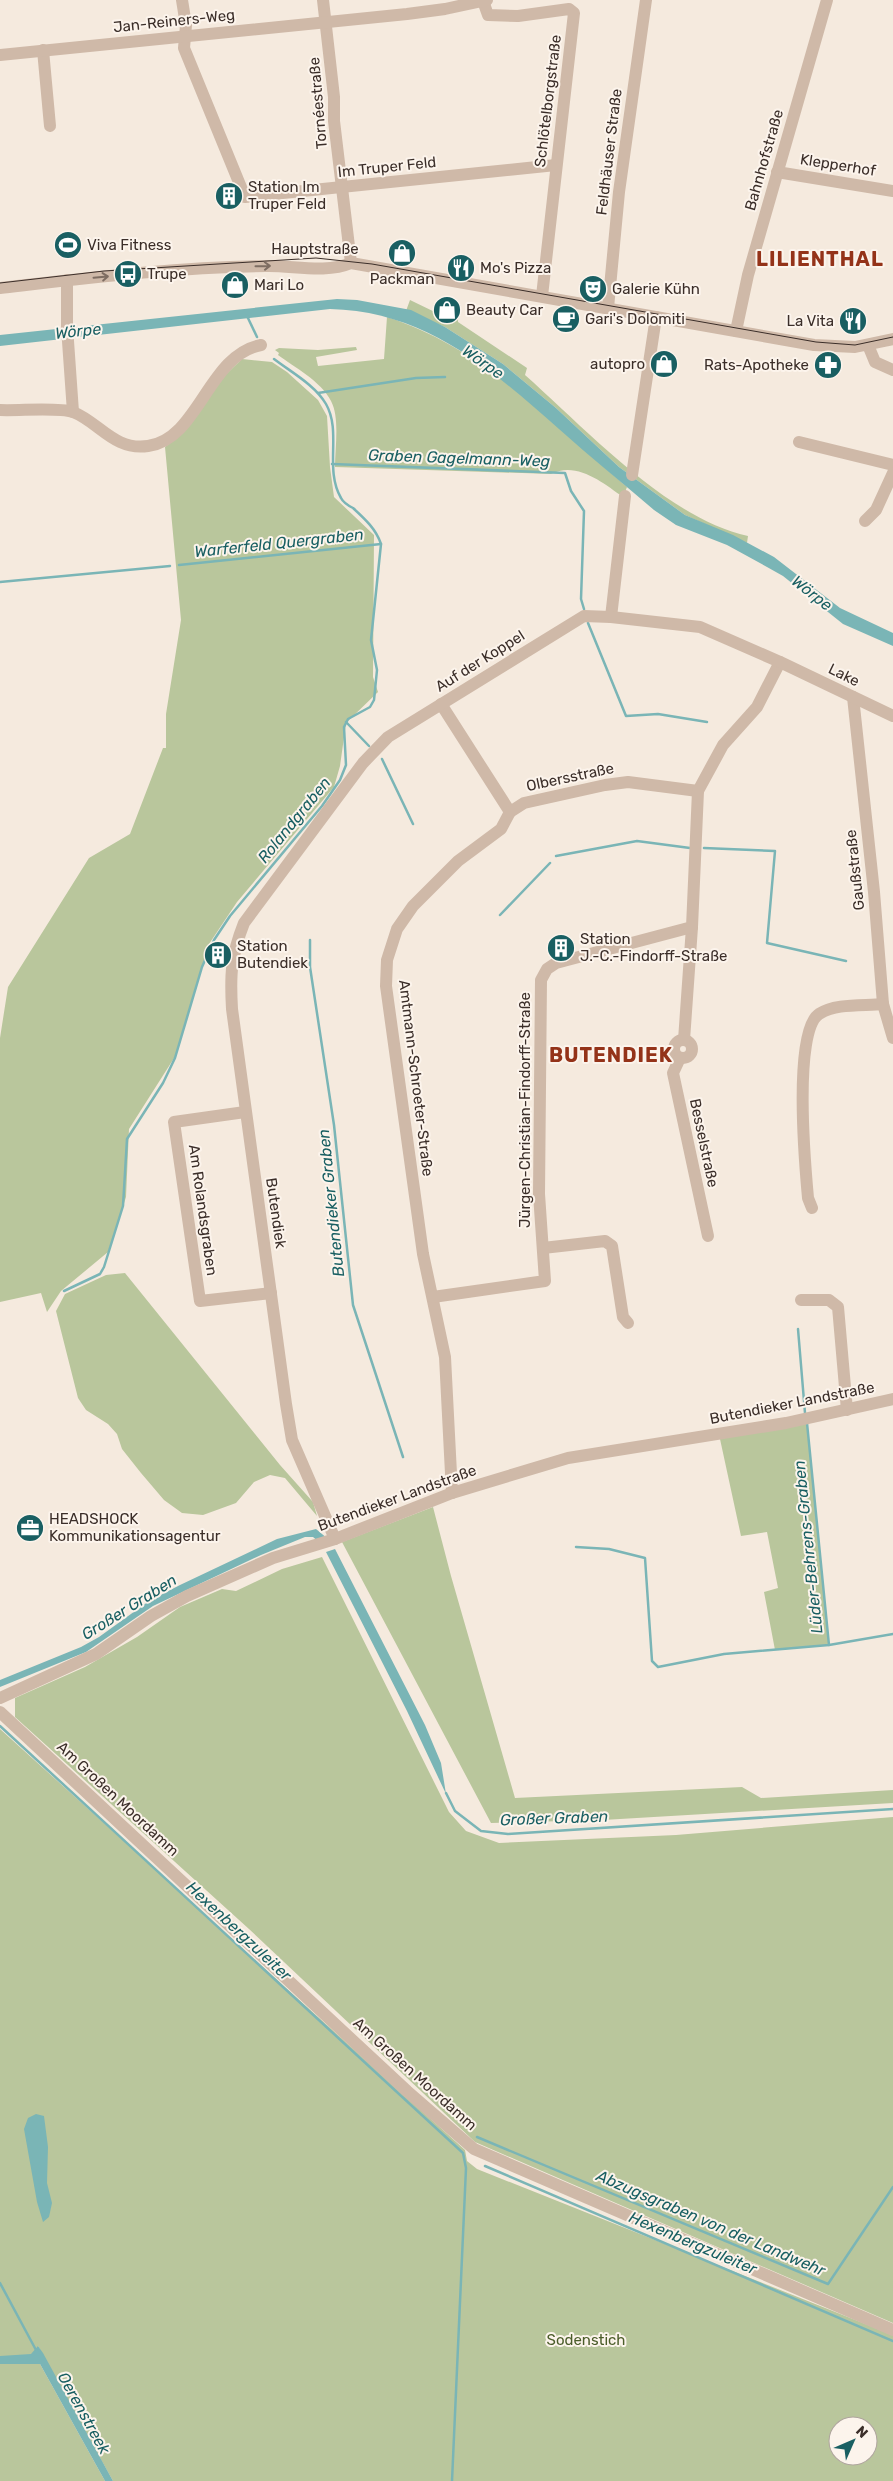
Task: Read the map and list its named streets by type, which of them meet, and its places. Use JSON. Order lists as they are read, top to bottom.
{
  "streets": {
    "street": [
      "Jan-Reiners-Weg",
      "Schlötelborgstraße",
      "Tornéestraße",
      "Feldhäuser Straße",
      "Bahnhofstraße",
      "Klepperhof",
      "Im Truper Feld",
      "Hauptstraße",
      "Auf der Koppel",
      "Lake",
      "Olbersstraße",
      "Gaußstraße",
      "Amtmann-Schroeter-Straße",
      "Jürgen-Christian-Findorff-Straße",
      "Besselstraße",
      "Am Rolandsgraben",
      "Butendiek",
      "Butendieker Landstraße",
      "Am Großen Moordamm"
    ]
  },
  "crossings": [
    ["Jan-Reiners-Weg", "Schlötelborgstraße"],
    ["Jan-Reiners-Weg", "Tornéestraße"],
    ["Jan-Reiners-Weg", "Im Truper Feld"],
    ["Schlötelborgstraße", "Im Truper Feld"],
    ["Schlötelborgstraße", "Hauptstraße"],
    ["Tornéestraße", "Im Truper Feld"],
    ["Tornéestraße", "Hauptstraße"],
    ["Feldhäuser Straße", "Hauptstraße"],
    ["Bahnhofstraße", "Klepperhof"],
    ["Bahnhofstraße", "Hauptstraße"],
    ["Auf der Koppel", "Lake"],
    ["Auf der Koppel", "Butendiek"],
    ["Lake", "Gaußstraße"],
    ["Olbersstraße", "Amtmann-Schroeter-Straße"],
    ["Amtmann-Schroeter-Straße", "Jürgen-Christian-Findorff-Straße"],
    ["Amtmann-Schroeter-Straße", "Butendieker Landstraße"],
    ["Jürgen-Christian-Findorff-Straße", "Besselstraße"],
    ["Am Rolandsgraben", "Butendiek"],
    ["Butendiek", "Butendieker Landstraße"]
  ],
  "districts": ["LILIENTHAL", "BUTENDIEK"],
  "water": [
    "Wörpe",
    "Graben Gagelmann-Weg",
    "Warferfeld Quergraben",
    "Rolandgraben",
    "Butendieker Graben",
    "Lüder-Behrens-Graben",
    "Großer Graben",
    "Hexenbergzuleiter",
    "Abzugsgraben von der Landwehr",
    "Oerenstreek"
  ],
  "parks": ["Sodenstich"],
  "places": {
    "building": ["Station Im Truper Feld", "Station J.-C.-Findorff-Straße", "Station Butendiek"],
    "sports": ["Viva Fitness"],
    "shop": [
      "Packman",
      "Mari Lo",
      "Beauty Car",
      "autopro"
    ],
    "restaurant": ["Mo's Pizza", "La Vita"],
    "bus stop": ["Trupe"],
    "theatre": ["Galerie Kühn"],
    "cafe": ["Gari's Dolomiti"],
    "pharmacy": ["Rats-Apotheke"],
    "office": ["HEADSHOCK Kommunikationsagentur"]
  },
  "north": "top right"
}
